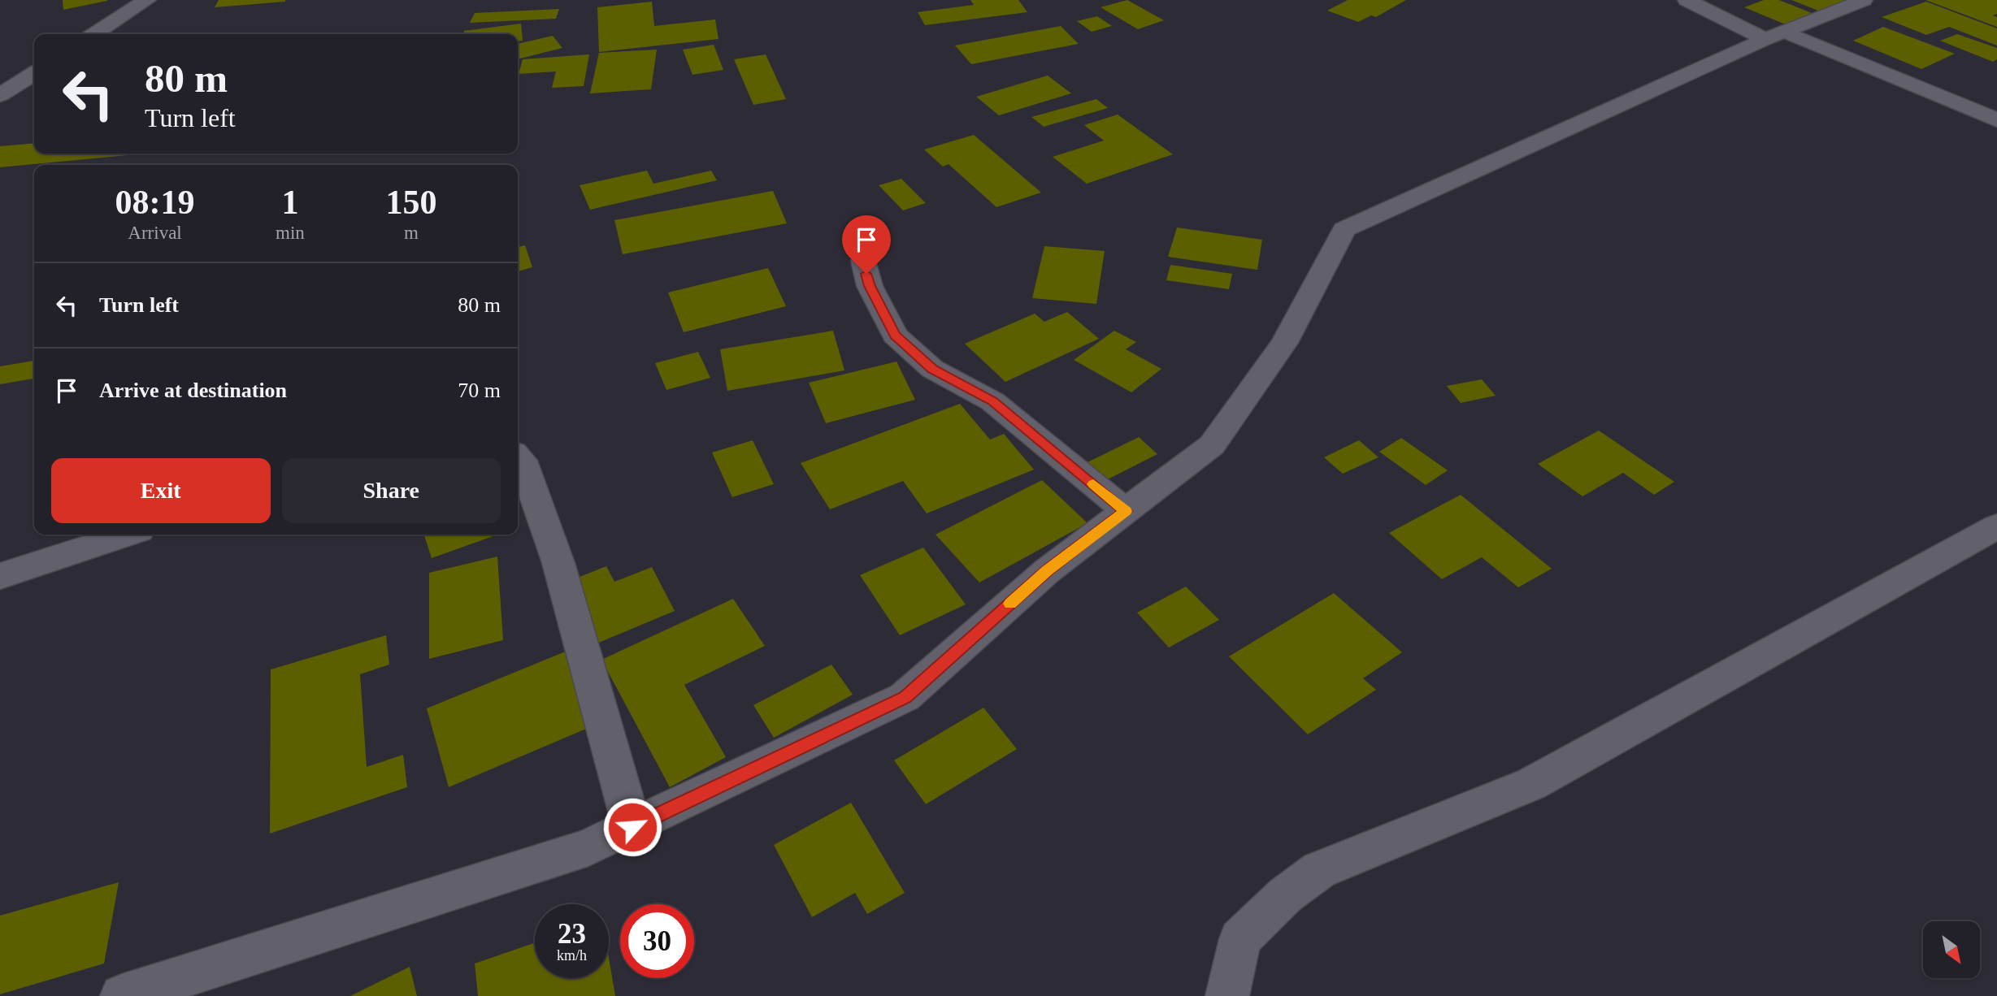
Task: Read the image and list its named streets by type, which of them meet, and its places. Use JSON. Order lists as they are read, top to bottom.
{
  "north": "bottom right",
  "page": {
    "turn": ["80 m", "Turn left"],
    "eta": [
      "08:19",
      "Arrival",
      "1",
      "min",
      "150",
      "m"
    ],
    "list": [
      {
        "name": "Turn left",
        "value": "80 m"
      },
      {
        "name": "Arrive at destination",
        "value": "70 m"
      }
    ],
    "buttons": ["Exit", "Share"],
    "speed": "23 km/h",
    "limit": "30"
  }
}
